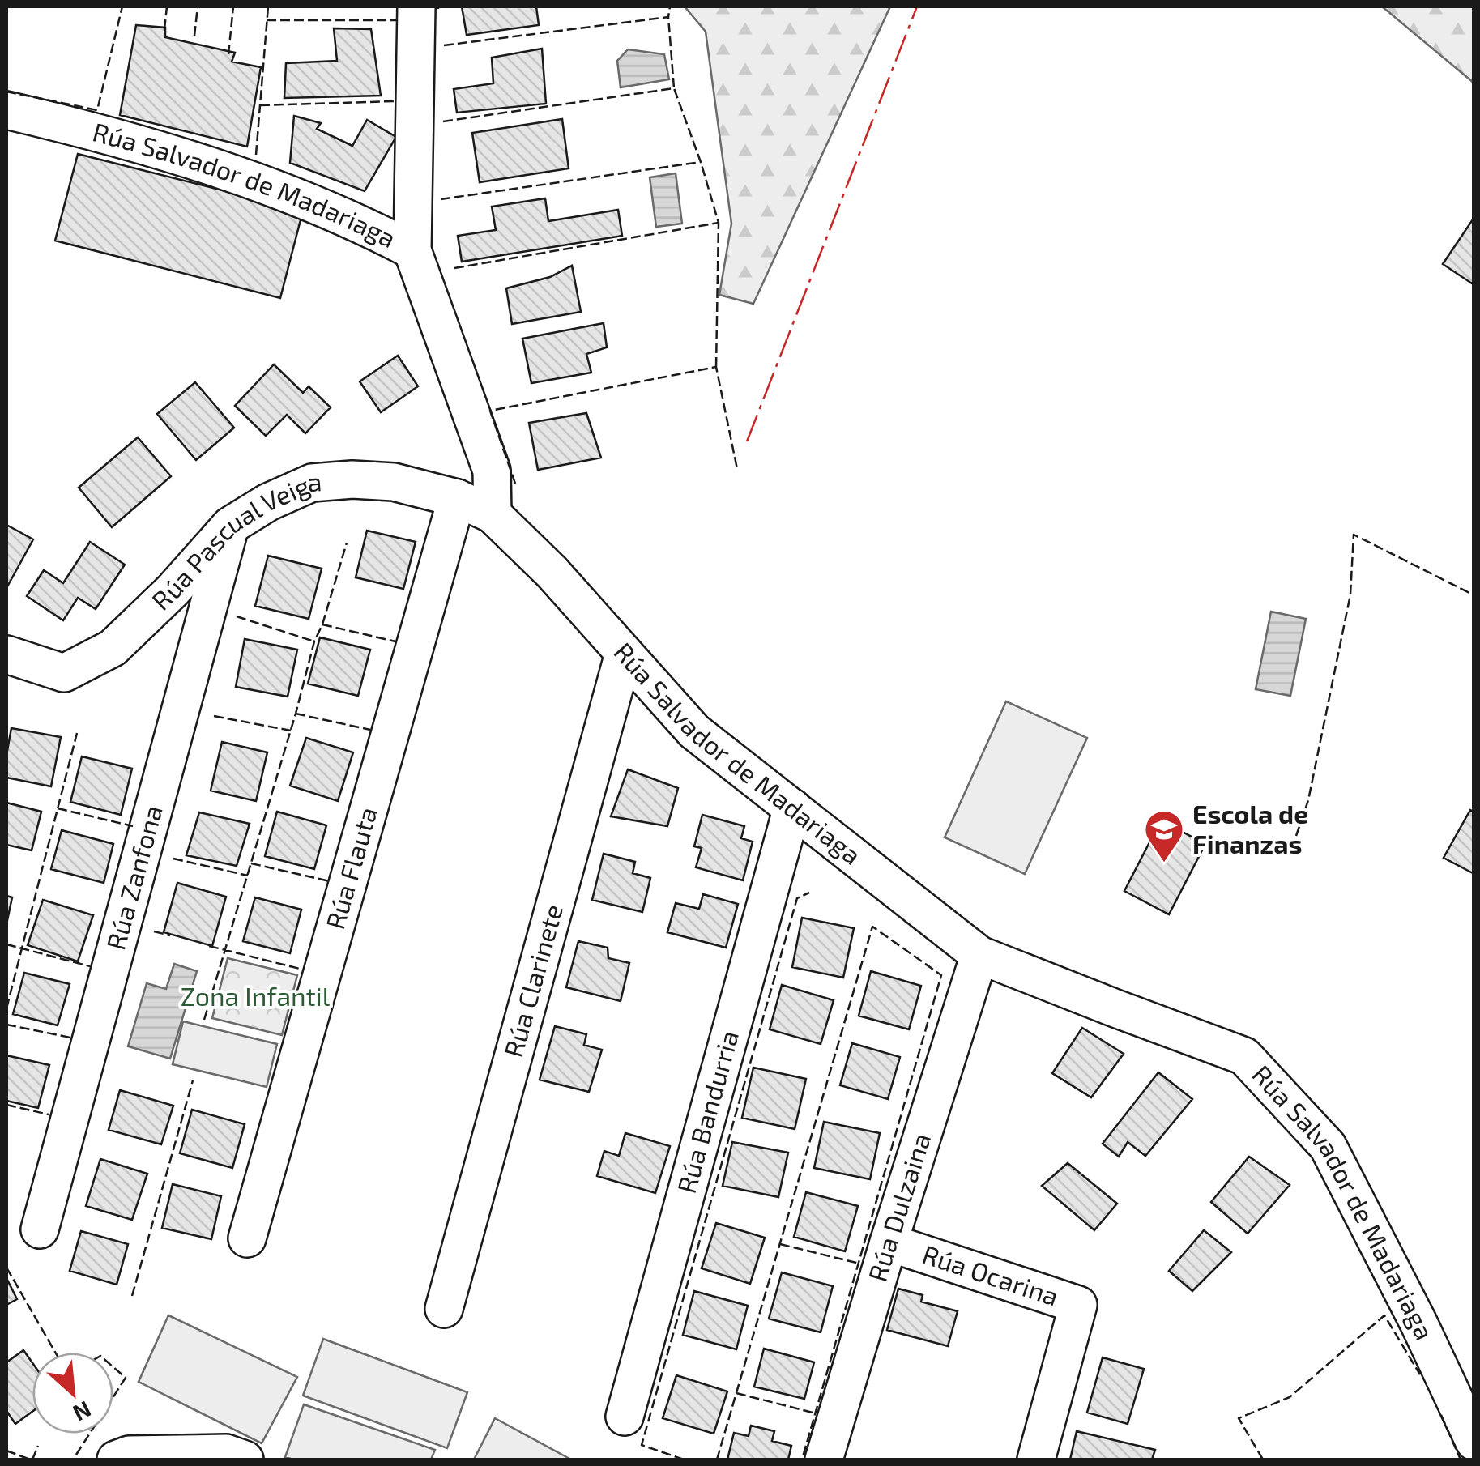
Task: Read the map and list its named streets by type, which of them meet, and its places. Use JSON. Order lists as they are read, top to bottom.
{
  "streets": {
    "street": [
      "Rúa Salvador de Madariaga",
      "Rúa Pascual Veiga",
      "Rúa Flauta",
      "Rúa Zanfona",
      "Rúa Clarinete",
      "Rúa Bandurria",
      "Rúa Dulzaina",
      "Rúa Ocarina"
    ]
  },
  "crossings": [
    ["Rúa Salvador de Madariaga", "Rúa Pascual Veiga"],
    ["Rúa Salvador de Madariaga", "Rúa Clarinete"],
    ["Rúa Salvador de Madariaga", "Rúa Bandurria"],
    ["Rúa Salvador de Madariaga", "Rúa Dulzaina"],
    ["Rúa Pascual Veiga", "Rúa Flauta"],
    ["Rúa Pascual Veiga", "Rúa Zanfona"],
    ["Rúa Dulzaina", "Rúa Ocarina"]
  ],
  "parks": ["Zona Infantil"],
  "places": {
    "school or university": ["Escola de Finanzas"]
  },
  "north": "bottom right"
}
